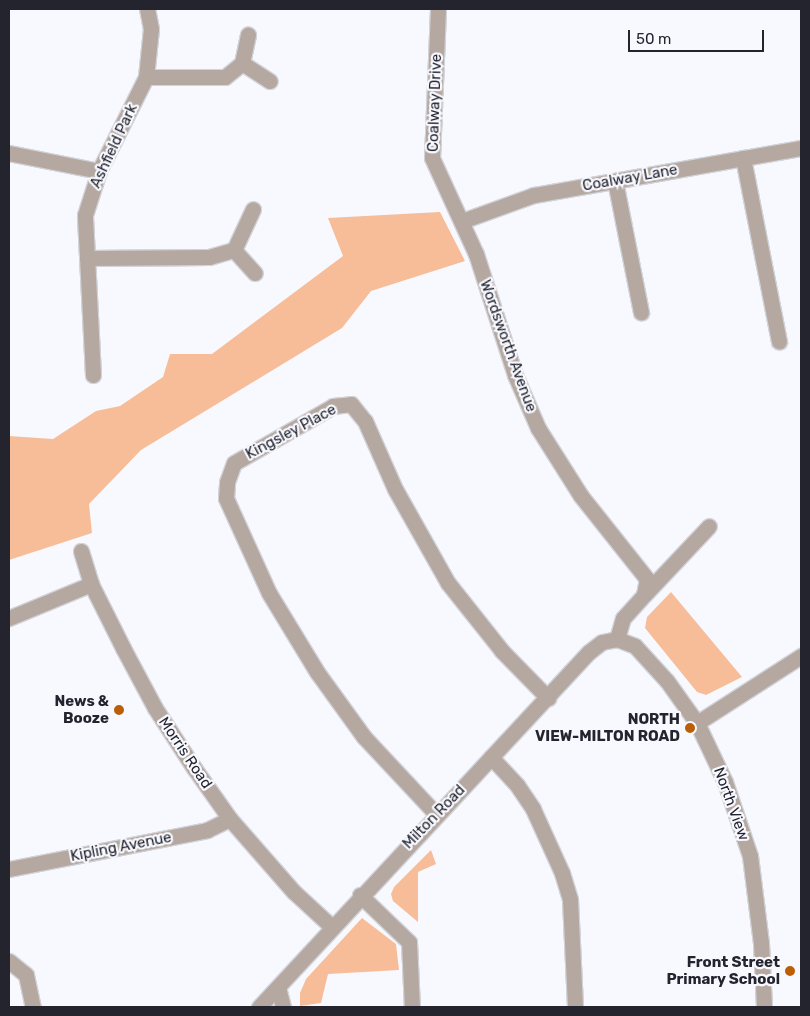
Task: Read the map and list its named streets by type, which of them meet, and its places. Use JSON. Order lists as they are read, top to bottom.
{
  "streets": {
    "street": [
      "Coalway Drive",
      "Ashfield Park",
      "Coalway Lane",
      "Wordsworth Avenue",
      "Kingsley Place",
      "Morris Road",
      "North View",
      "Milton Road",
      "Kipling Avenue"
    ]
  },
  "crossings": [
    ["Coalway Drive", "Coalway Lane"],
    ["Coalway Drive", "Wordsworth Avenue"],
    ["Coalway Lane", "Wordsworth Avenue"],
    ["Kingsley Place", "Milton Road"],
    ["Morris Road", "Milton Road"],
    ["Morris Road", "Kipling Avenue"],
    ["North View", "Milton Road"]
  ],
  "places": ["News & Booze", "NORTH VIEW-MILTON ROAD", "Front Street Primary School"],
  "scale_bar": "50 m"
}
